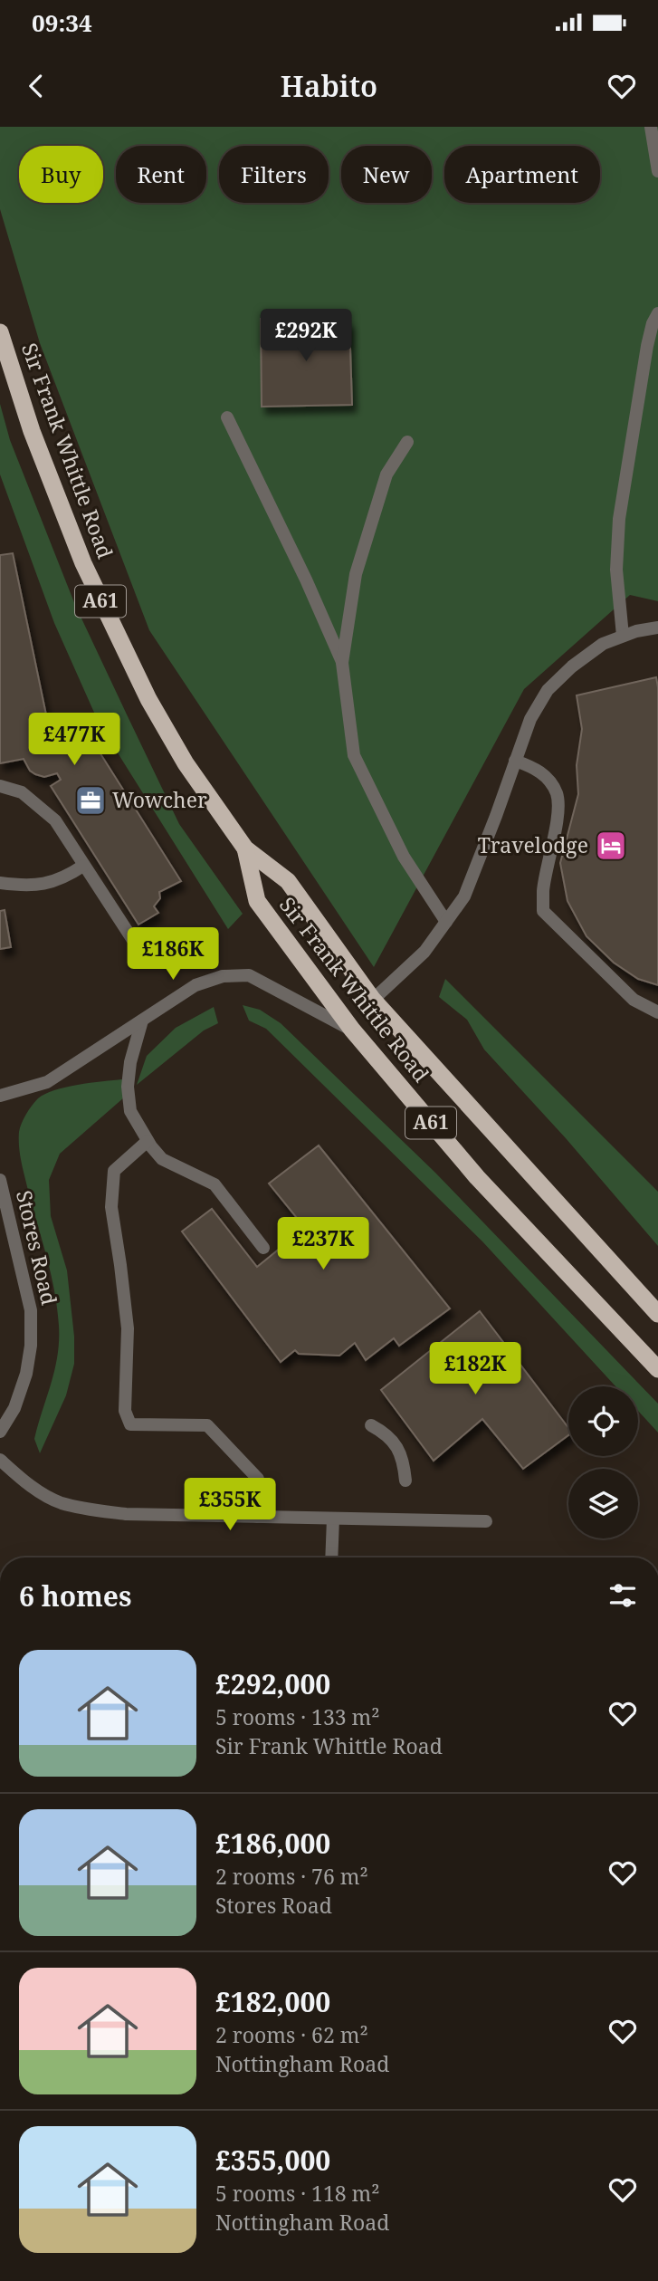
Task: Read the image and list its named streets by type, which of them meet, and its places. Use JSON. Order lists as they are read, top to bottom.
{
  "streets": {
    "highway": ["Sir Frank Whittle Road", "A61"],
    "street": ["Stores Road"]
  },
  "places": {
    "office": ["Wowcher"],
    "hotel": ["Travelodge"]
  },
  "page": {
    "status": "09:34",
    "header": "Habito",
    "chip": [
      "Buy",
      "Rent",
      "Filters",
      "New",
      "Apartment"
    ],
    "price": [
      "£292K",
      "£477K",
      "£186K",
      "£237K",
      "£182K",
      "£355K"
    ],
    "heading": "6 homes",
    "list": [
      {
        "name": "£292,000",
        "note": "5 rooms · 133 m² · Sir Frank Whittle Road"
      },
      {
        "name": "£186,000",
        "note": "2 rooms · 76 m² · Stores Road"
      },
      {
        "name": "£182,000",
        "note": "2 rooms · 62 m² · Nottingham Road"
      },
      {
        "name": "£355,000",
        "note": "5 rooms · 118 m² · Nottingham Road"
      }
    ]
  }
}
